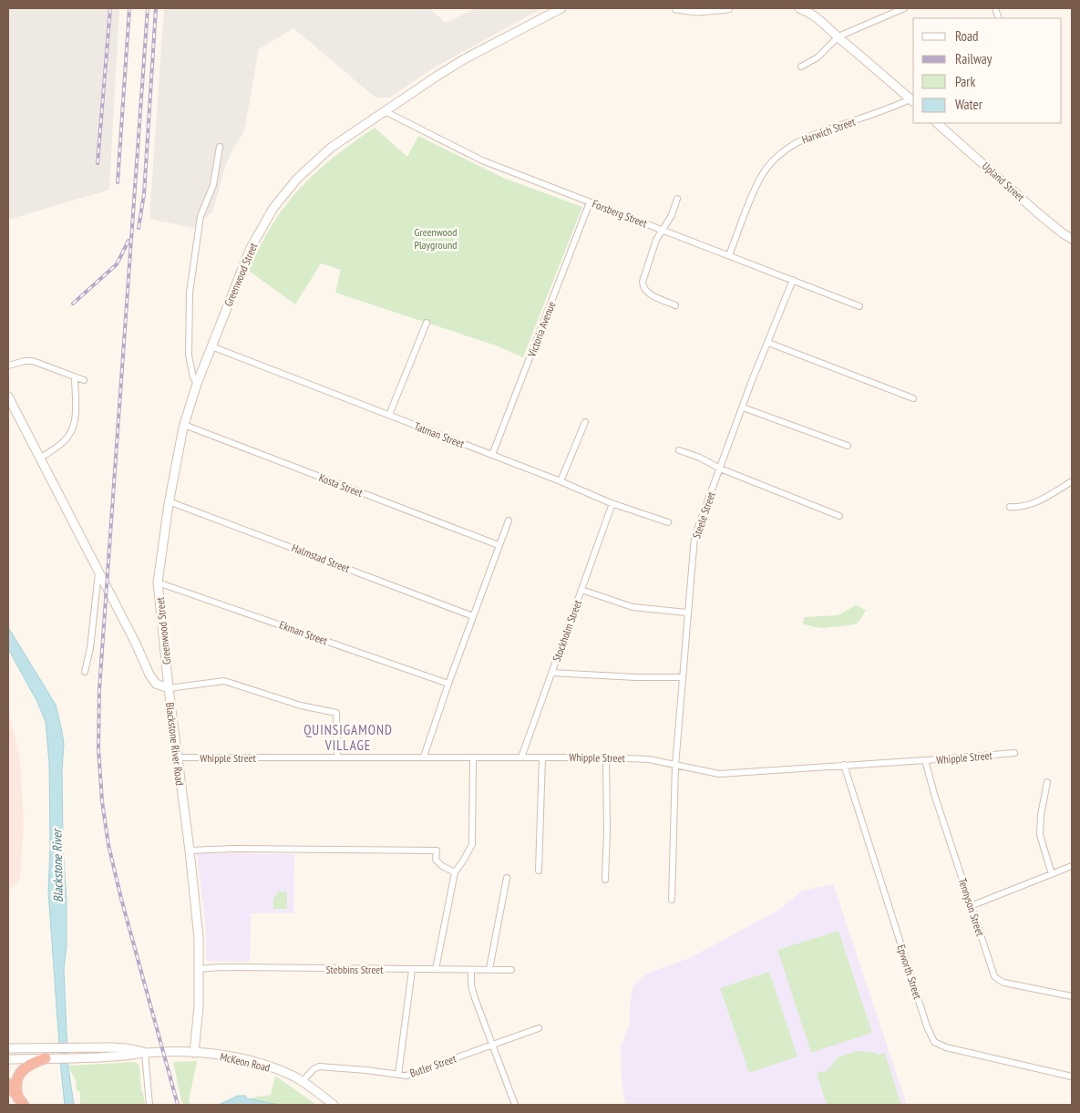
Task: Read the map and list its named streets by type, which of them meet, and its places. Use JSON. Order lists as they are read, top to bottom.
{
  "streets": {
    "main road": [
      "Upland Street",
      "Greenwood Street",
      "Blackstone River Road",
      "McKeon Road"
    ],
    "street": [
      "Harwich Street",
      "Forsberg Street",
      "Victoria Avenue",
      "Tatman Street",
      "Kosta Street",
      "Steele Street",
      "Halmstad Street",
      "Stockholm Street",
      "Ekman Street",
      "Whipple Street",
      "Tennyson Street",
      "Stebbins Street",
      "Epworth Street",
      "Butler Street"
    ]
  },
  "crossings": [
    ["Harwich Street", "Forsberg Street"],
    ["Forsberg Street", "Greenwood Street"],
    ["Forsberg Street", "Victoria Avenue"],
    ["Forsberg Street", "Steele Street"],
    ["Greenwood Street", "Tatman Street"],
    ["Greenwood Street", "Kosta Street"],
    ["Greenwood Street", "Halmstad Street"],
    ["Greenwood Street", "Ekman Street"],
    ["Greenwood Street", "Blackstone River Road"],
    ["Victoria Avenue", "Tatman Street"],
    ["Tatman Street", "Stockholm Street"],
    ["Steele Street", "Whipple Street"],
    ["Stockholm Street", "Whipple Street"],
    ["Blackstone River Road", "Whipple Street"],
    ["Blackstone River Road", "Stebbins Street"],
    ["Blackstone River Road", "McKeon Road"],
    ["Whipple Street", "Tennyson Street"],
    ["Whipple Street", "Epworth Street"],
    ["McKeon Road", "Butler Street"]
  ],
  "districts": ["QUINSIGAMOND VILLAGE"],
  "water": ["Blackstone River"],
  "parks": ["Greenwood Playground"],
  "legend": [
    "Road",
    "Railway",
    "Park",
    "Water"
  ]
}
